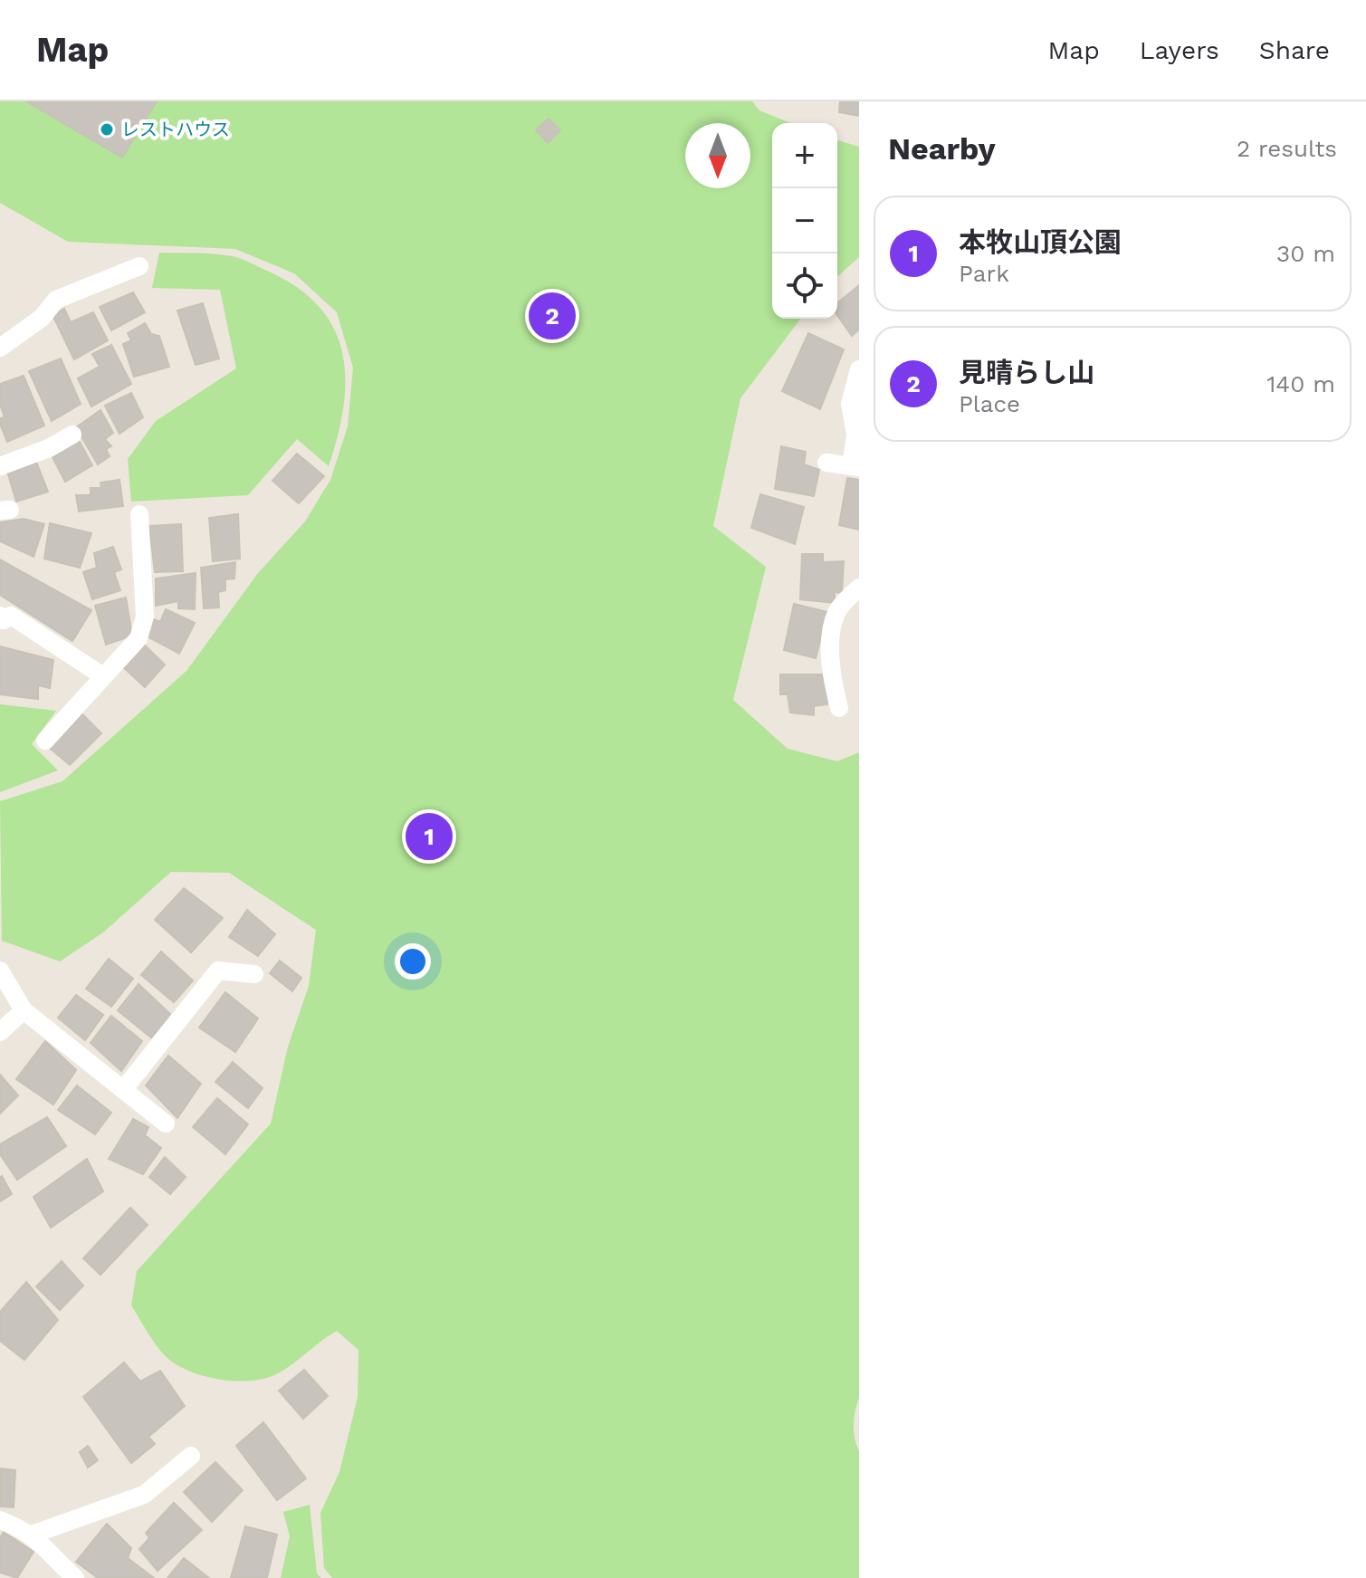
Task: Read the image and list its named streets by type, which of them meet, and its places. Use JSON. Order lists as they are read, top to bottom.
{
  "places": ["レストハウス"],
  "north": "bottom",
  "page": {
    "header": "Map",
    "nav": ["Map", "Layers", "Share"],
    "heading": ["Nearby", "2 results"],
    "map_buttons": ["+", "−"],
    "list": [
      {
        "mark": "1",
        "name": "本牧山頂公園",
        "note": "Park",
        "value": "30 m"
      },
      {
        "mark": "2",
        "name": "見晴らし山",
        "note": "Place",
        "value": "140 m"
      }
    ],
    "pins": ["2", "1"]
  }
}
